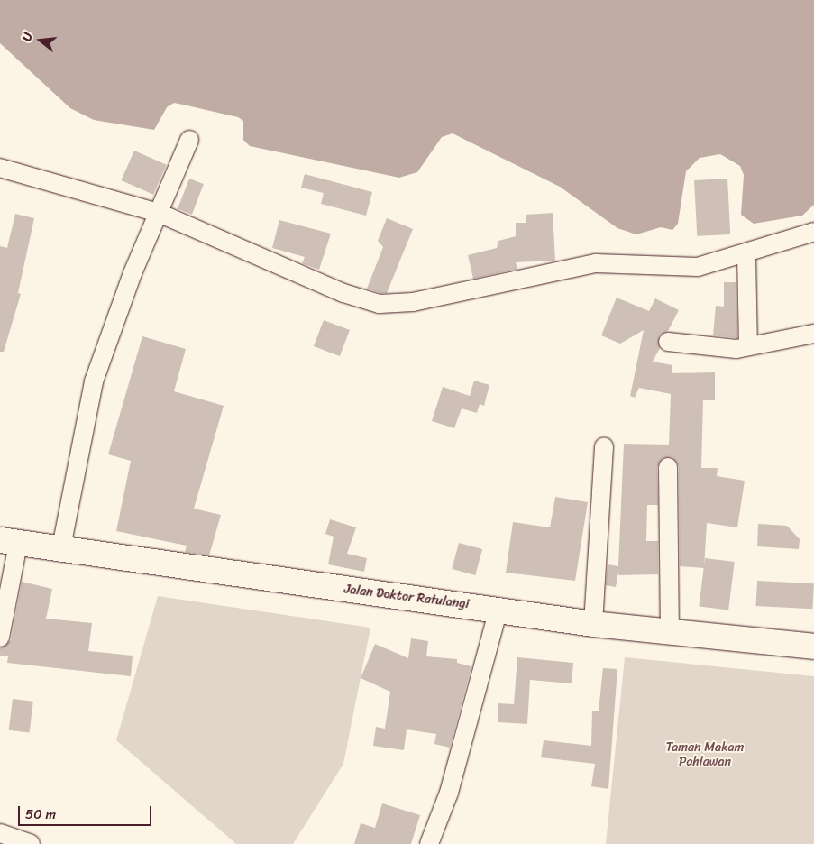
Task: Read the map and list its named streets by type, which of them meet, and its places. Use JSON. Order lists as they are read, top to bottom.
{
  "streets": {
    "highway": ["Jalan Doktor Ratulangi"]
  },
  "parks": ["Taman Makam Pahlawan"],
  "scale_bar": "50 m",
  "north": "left"
}
